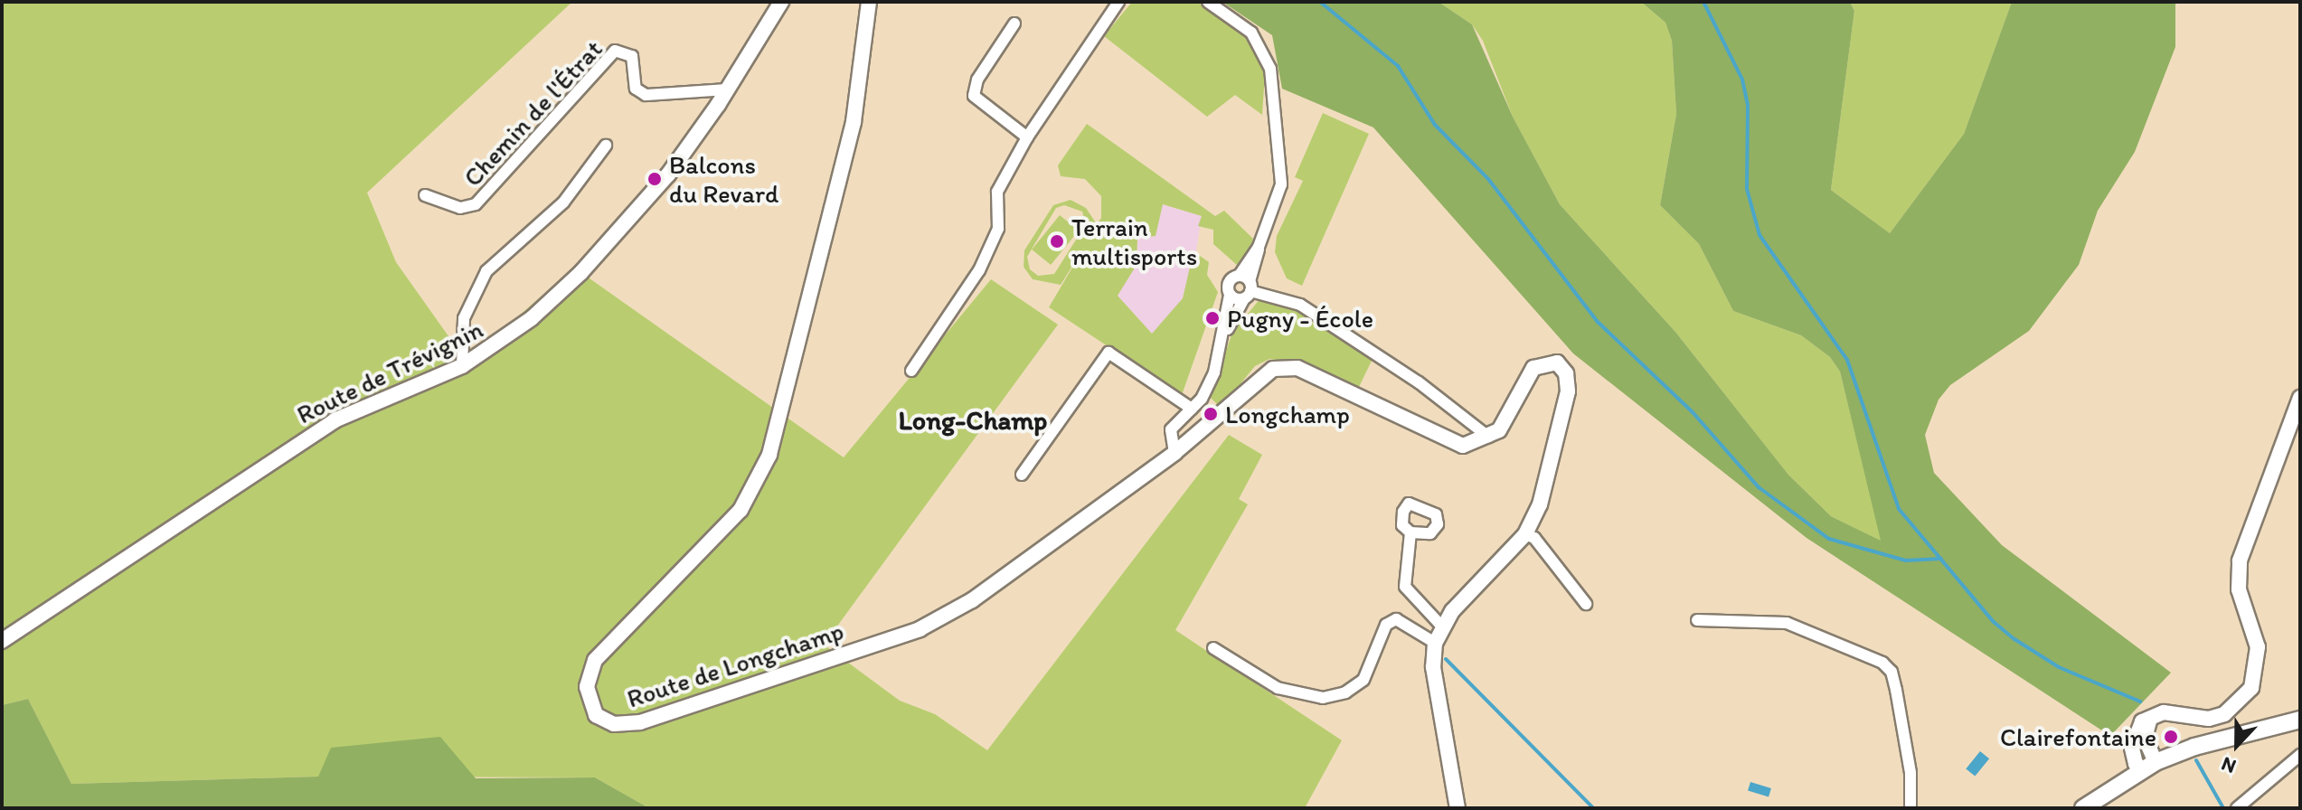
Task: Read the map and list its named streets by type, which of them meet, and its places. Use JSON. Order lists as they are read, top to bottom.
{
  "streets": {
    "street": ["Chemin de l'Étrat", "Route de Trévignin", "Route de Longchamp"]
  },
  "crossings": [
    ["Chemin de l'Étrat", "Route de Trévignin"]
  ],
  "districts": ["Long-Champ"],
  "places": [
    "Balcons du Revard",
    "Terrain multisports",
    "Pugny - École",
    "Longchamp",
    "Clairefontaine"
  ],
  "north": "bottom"
}
